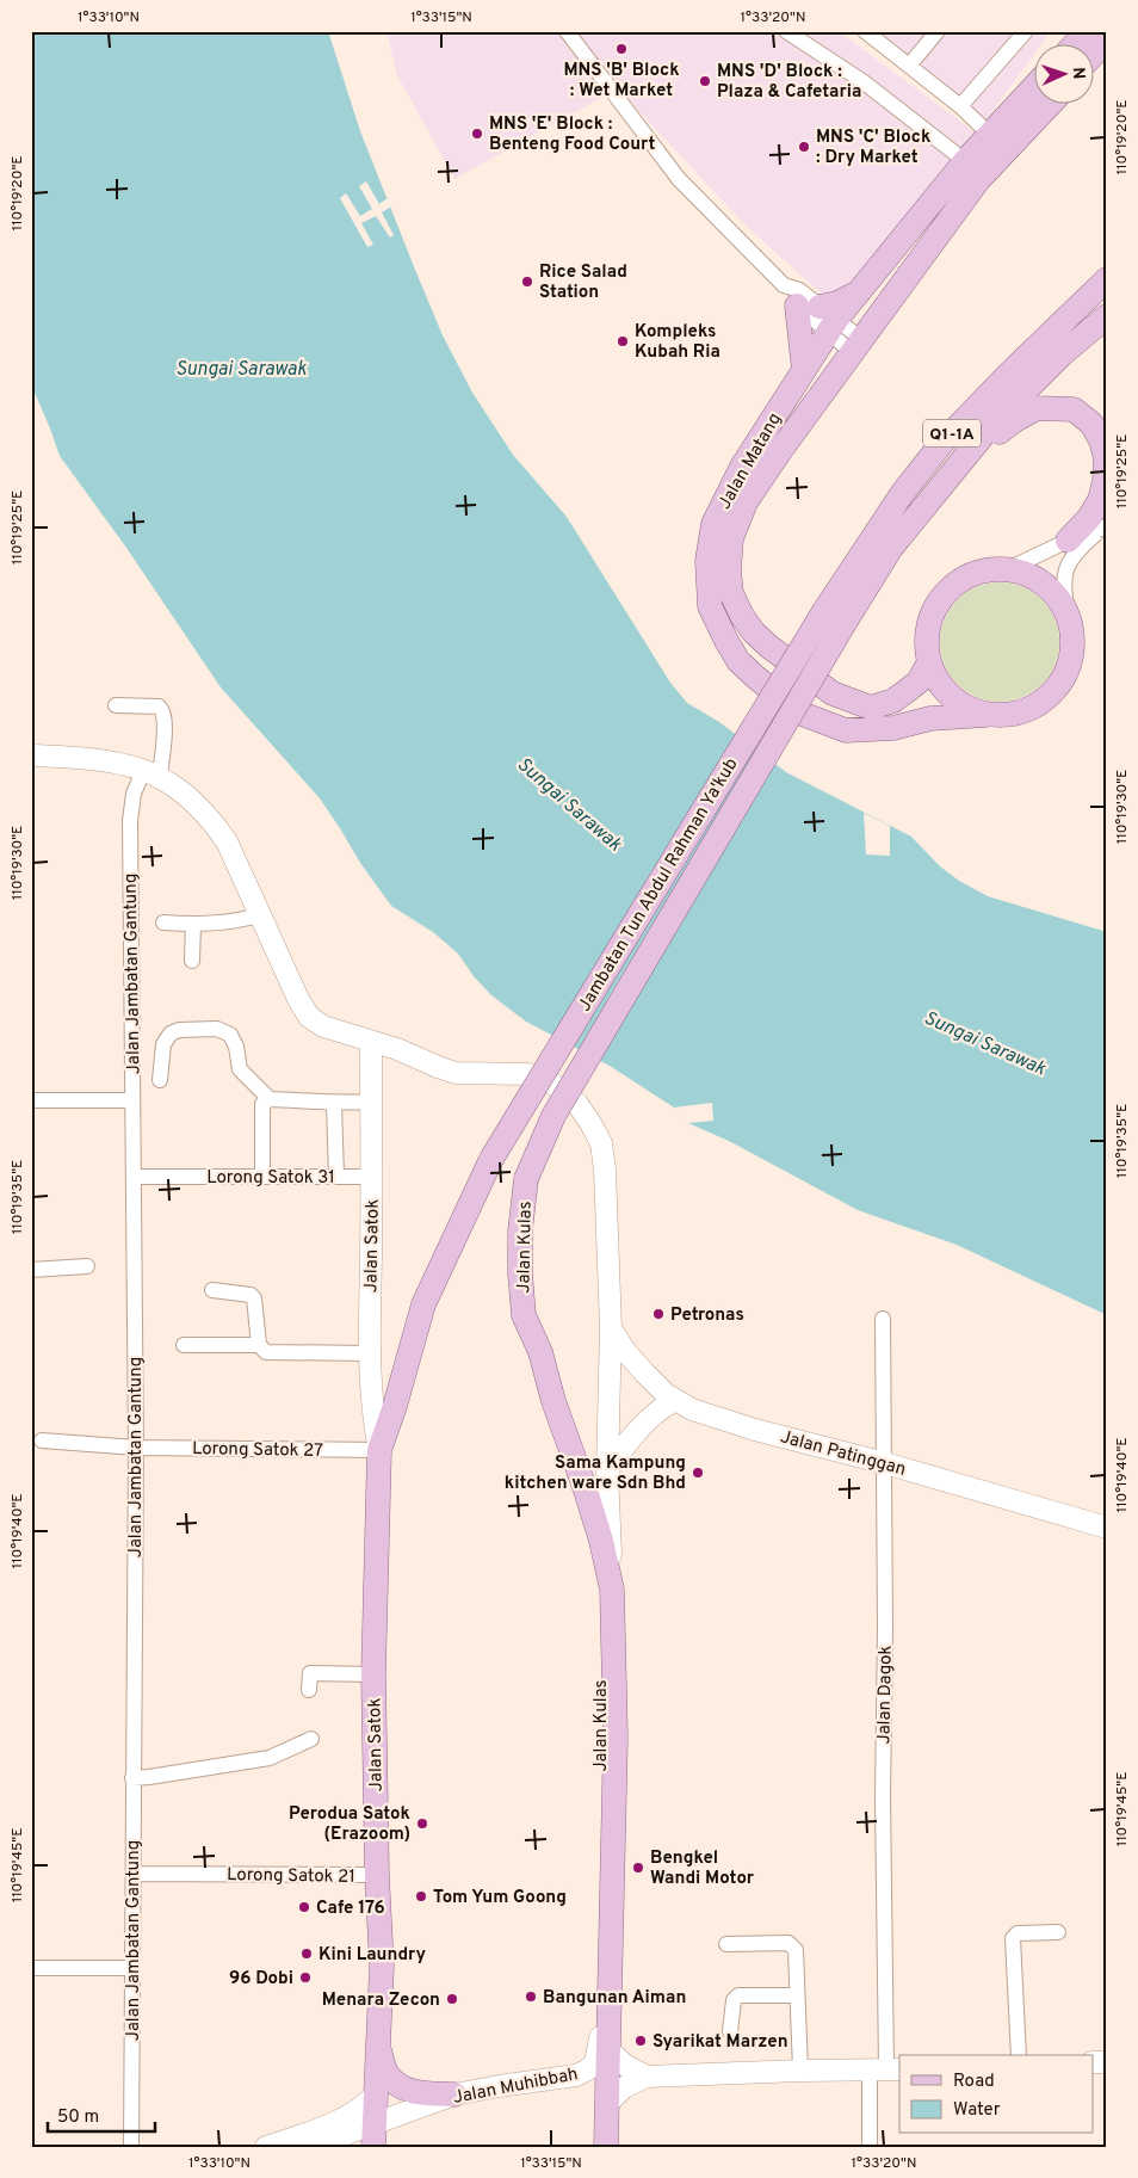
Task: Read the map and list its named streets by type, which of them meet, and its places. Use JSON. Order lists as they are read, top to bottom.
{
  "streets": {
    "main road": [
      "Q1-1A",
      "Jalan Matang",
      "Jambatan Tun Abdul Rahman Ya'kub",
      "Jalan Satok",
      "Jalan Kulas",
      "Jalan Patinggan",
      "Jalan Muhibbah"
    ],
    "street": [
      "Jalan Jambatan Gantung",
      "Lorong Satok 31",
      "Lorong Satok 27",
      "Jalan Dagok",
      "Lorong Satok 21"
    ]
  },
  "crossings": [
    ["Q1-1A", "Jambatan Tun Abdul Rahman Ya'kub"],
    ["Jambatan Tun Abdul Rahman Ya'kub", "Jalan Satok"],
    ["Jambatan Tun Abdul Rahman Ya'kub", "Jalan Kulas"],
    ["Jalan Jambatan Gantung", "Lorong Satok 31"],
    ["Jalan Jambatan Gantung", "Jalan Kulas"],
    ["Jalan Jambatan Gantung", "Lorong Satok 27"],
    ["Jalan Jambatan Gantung", "Lorong Satok 21"],
    ["Lorong Satok 31", "Jalan Satok"],
    ["Jalan Satok", "Jalan Kulas"],
    ["Jalan Satok", "Lorong Satok 27"],
    ["Jalan Satok", "Lorong Satok 21"],
    ["Jalan Satok", "Jalan Muhibbah"],
    ["Jalan Kulas", "Jalan Patinggan"],
    ["Jalan Kulas", "Jalan Muhibbah"],
    ["Jalan Patinggan", "Jalan Dagok"]
  ],
  "water": ["Sungai Sarawak"],
  "places": [
    "MNS 'B' Block : Wet Market",
    "MNS 'D' Block : Plaza & Cafetaria",
    "MNS 'E' Block : Benteng Food Court",
    "MNS 'C' Block : Dry Market",
    "Rice Salad Station",
    "Kompleks Kubah Ria",
    "Petronas",
    "Sama Kampung kitchen ware Sdn Bhd",
    "Perodua Satok (Erazoom)",
    "Bengkel Wandi Motor",
    "Tom Yum Goong",
    "Cafe 176",
    "Kini Laundry",
    "96 Dobi",
    "Bangunan Aiman",
    "Menara Zecon",
    "Syarikat Marzen"
  ],
  "legend": ["Road", "Water"],
  "scale_bar": "50 m",
  "north": "right",
  "coordinates": [
    "1°33'10\"N",
    "1°33'15\"N",
    "1°33'20\"N",
    "110°19'20\"E",
    "110°19'25\"E",
    "110°19'30\"E",
    "110°19'35\"E",
    "110°19'40\"E",
    "110°19'45\"E"
  ]
}
